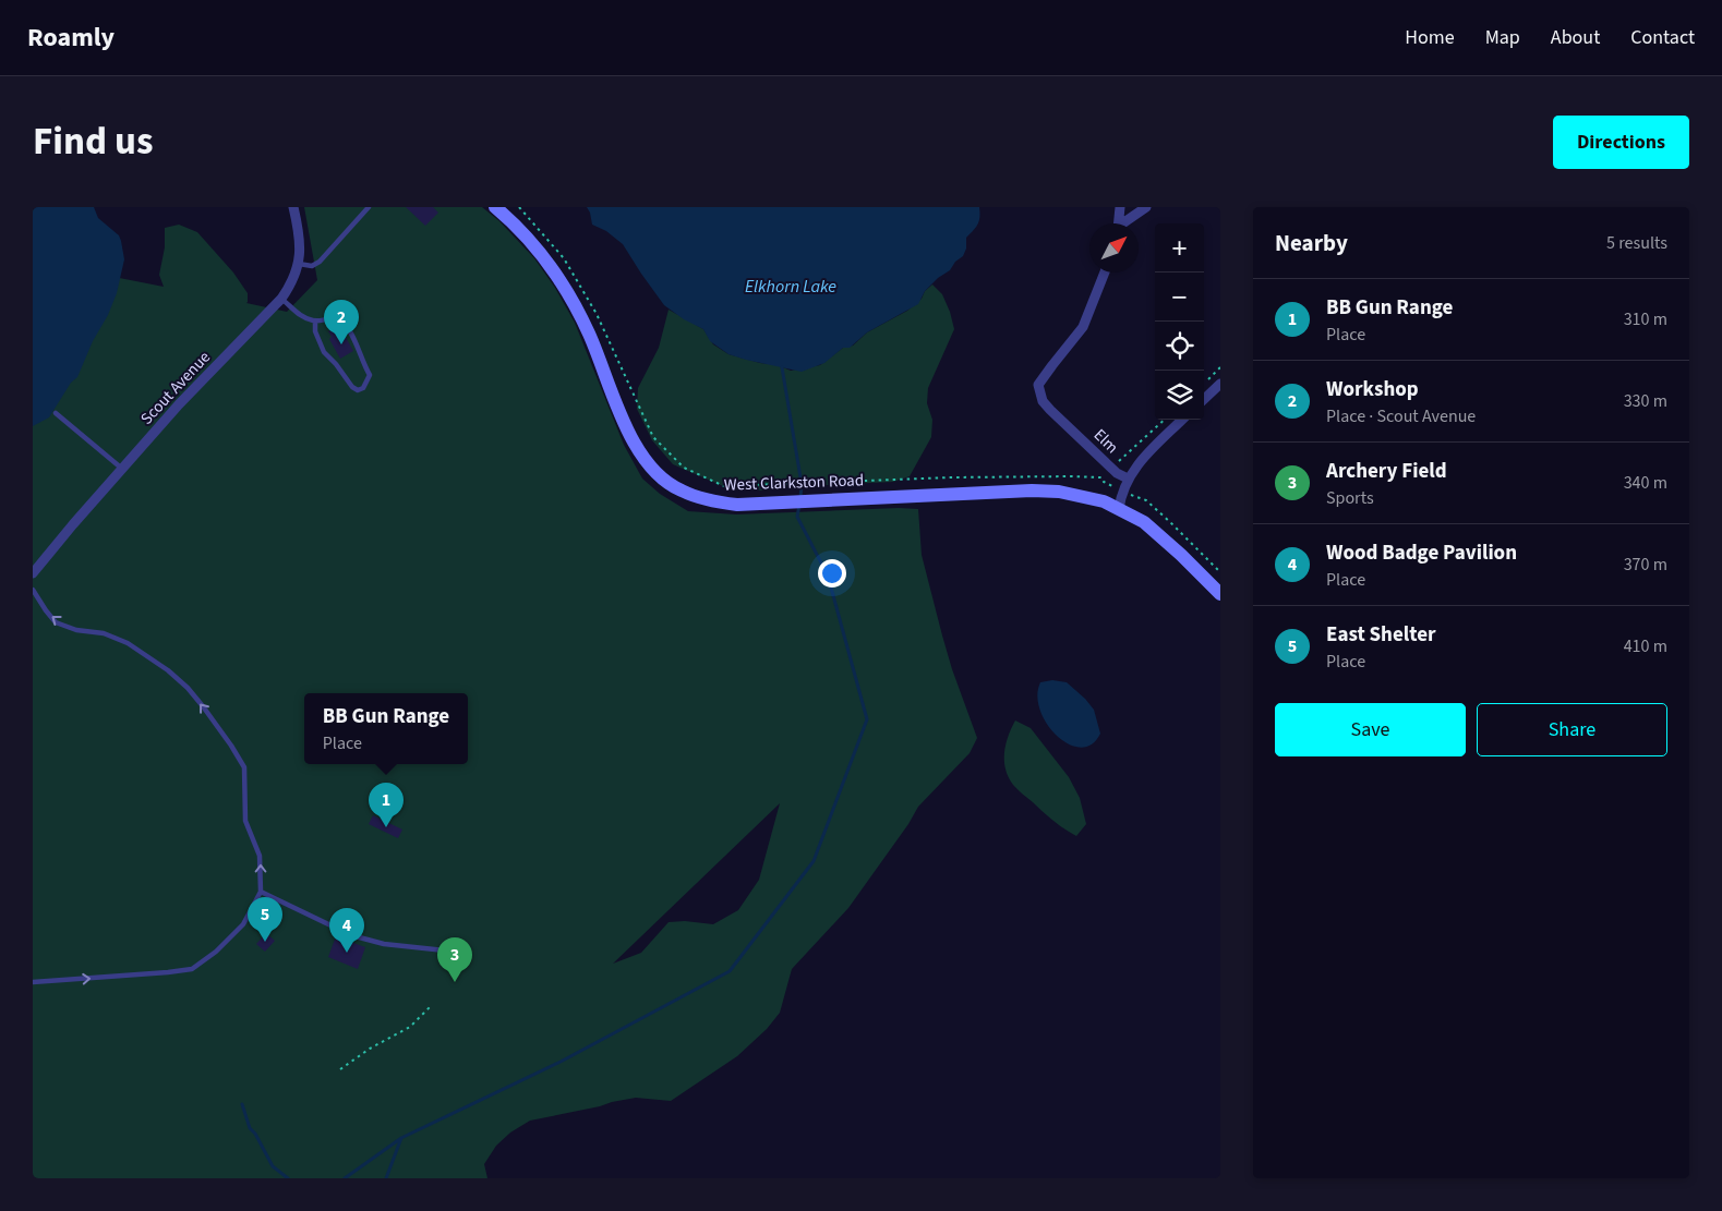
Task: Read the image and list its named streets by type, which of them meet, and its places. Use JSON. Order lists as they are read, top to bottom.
{
  "streets": {
    "main road": ["West Clarkston Road"],
    "street": ["Scout Avenue", "Elm"]
  },
  "water": ["Elkhorn Lake"],
  "north": "top right",
  "page": {
    "header": "Roamly",
    "nav": [
      "Home",
      "Map",
      "About",
      "Contact"
    ],
    "title": "Find us",
    "buttons": [
      "Directions",
      ["Save", "Share"]
    ],
    "heading": ["Nearby", "5 results"],
    "map_buttons": ["+", "−"],
    "list": [
      {
        "mark": "1",
        "name": "BB Gun Range",
        "note": "Place",
        "value": "310 m"
      },
      {
        "mark": "2",
        "name": "Workshop",
        "note": "Place · Scout Avenue",
        "value": "330 m"
      },
      {
        "mark": "3",
        "name": "Archery Field",
        "note": "Sports",
        "value": "340 m"
      },
      {
        "mark": "4",
        "name": "Wood Badge Pavilion",
        "note": "Place",
        "value": "370 m"
      },
      {
        "mark": "5",
        "name": "East Shelter",
        "note": "Place",
        "value": "410 m"
      }
    ],
    "pins": [
      "2",
      "1",
      "5",
      "4",
      "3"
    ],
    "popup": ["BB Gun Range", "Place"]
  }
}
